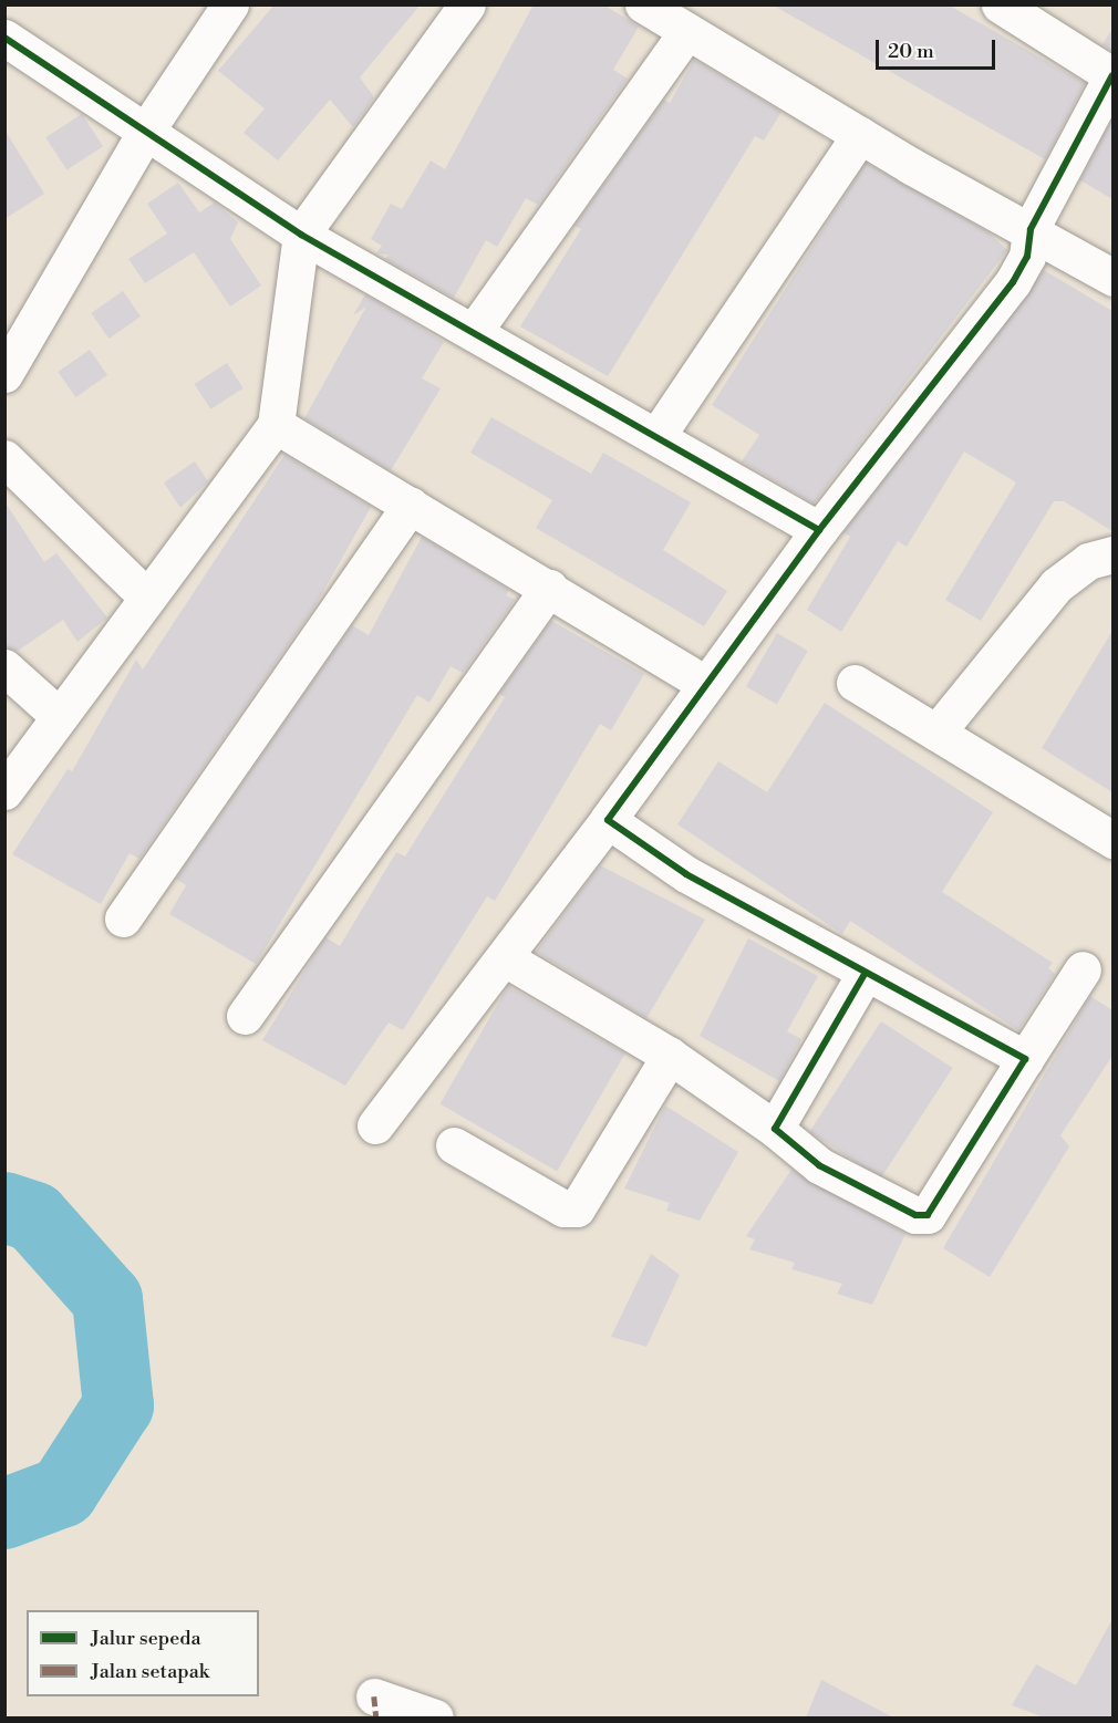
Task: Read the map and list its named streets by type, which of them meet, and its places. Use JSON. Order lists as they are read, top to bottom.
{
  "legend": ["Jalur sepeda", "Jalan setapak"],
  "scale_bar": "20 m"
}
